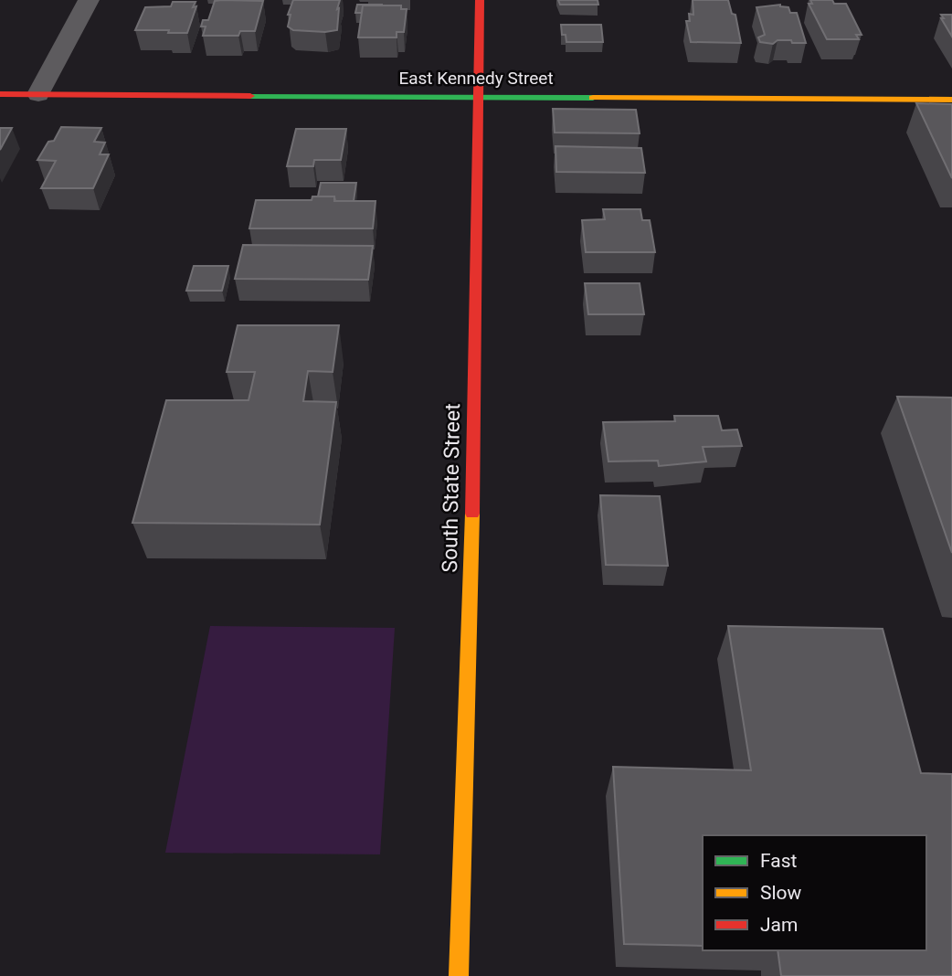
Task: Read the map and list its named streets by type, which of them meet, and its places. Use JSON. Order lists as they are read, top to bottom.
{
  "streets": {
    "street": ["East Kennedy Street", "South State Street"]
  },
  "crossings": [
    ["East Kennedy Street", "South State Street"]
  ],
  "legend": ["Fast", "Slow", "Jam"]
}
